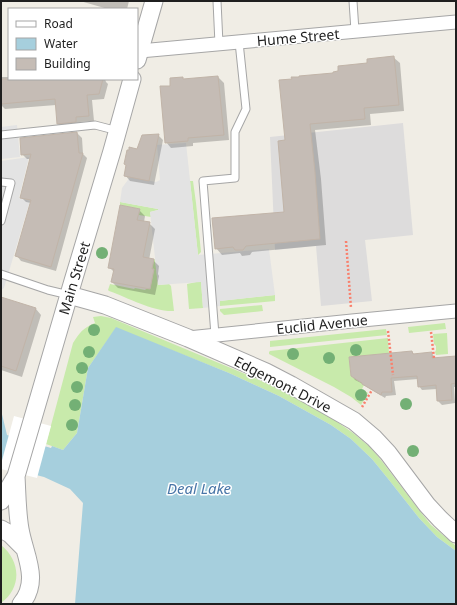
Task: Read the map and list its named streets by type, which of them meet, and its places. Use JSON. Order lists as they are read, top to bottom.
{
  "streets": {
    "street": [
      "Hume Street",
      "Main Street",
      "Euclid Avenue",
      "Edgemont Drive"
    ]
  },
  "crossings": [
    ["Main Street", "Edgemont Drive"],
    ["Euclid Avenue", "Edgemont Drive"]
  ],
  "water": ["Deal Lake"],
  "legend": ["Road", "Water", "Building"]
}
